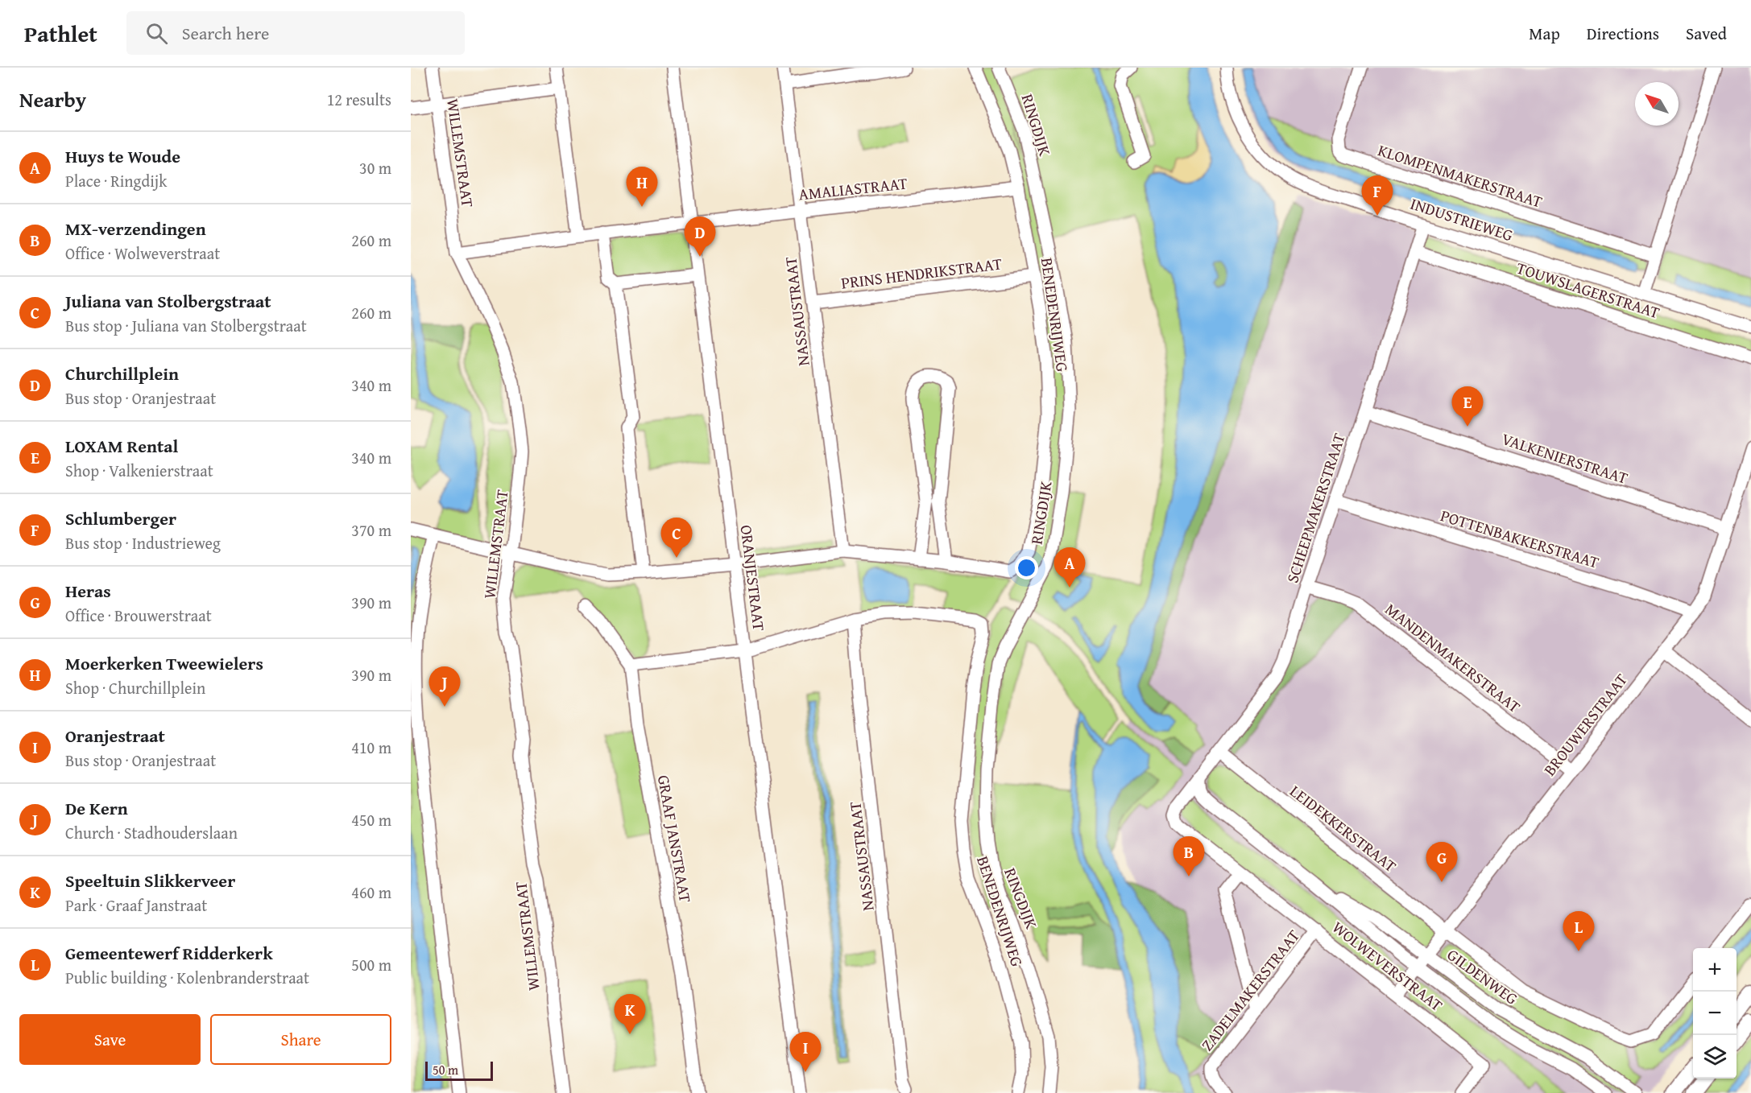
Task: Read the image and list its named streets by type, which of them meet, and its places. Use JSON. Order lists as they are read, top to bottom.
{
  "streets": {
    "street": [
      "RINGDIJK",
      "WILLEMSTRAAT",
      "KLOMPENMAKERSTRAAT",
      "AMALIASTRAAT",
      "INDUSTRIEWEG",
      "PRINS HENDRIKSTRAAT",
      "TOUWSLAGERSTRAAT",
      "NASSAUSTRAAT",
      "BENEDENRIJWEG",
      "VALKENIERSTRAAT",
      "SCHEEPMAKERSTRAAT",
      "POTTENBAKKERSTRAAT",
      "ORANJESTRAAT",
      "MANDENMAKERSTRAAT",
      "BROUWERSTRAAT",
      "LEIDEKKERSTRAAT",
      "GRAAF JANSTRAAT",
      "WOLWEVERSTRAAT",
      "GILDENWEG",
      "ZADELMAKERSTRAAT"
    ]
  },
  "crossings": [
    ["AMALIASTRAAT", "NASSAUSTRAAT"],
    ["AMALIASTRAAT", "BENEDENRIJWEG"],
    ["AMALIASTRAAT", "ORANJESTRAAT"],
    ["INDUSTRIEWEG", "SCHEEPMAKERSTRAAT"],
    ["PRINS HENDRIKSTRAAT", "NASSAUSTRAAT"],
    ["PRINS HENDRIKSTRAAT", "BENEDENRIJWEG"],
    ["TOUWSLAGERSTRAAT", "SCHEEPMAKERSTRAAT"],
    ["NASSAUSTRAAT", "BENEDENRIJWEG"],
    ["VALKENIERSTRAAT", "SCHEEPMAKERSTRAAT"],
    ["VALKENIERSTRAAT", "BROUWERSTRAAT"],
    ["SCHEEPMAKERSTRAAT", "POTTENBAKKERSTRAAT"],
    ["SCHEEPMAKERSTRAAT", "MANDENMAKERSTRAAT"],
    ["SCHEEPMAKERSTRAAT", "LEIDEKKERSTRAAT"],
    ["SCHEEPMAKERSTRAAT", "WOLWEVERSTRAAT"],
    ["SCHEEPMAKERSTRAAT", "GILDENWEG"],
    ["POTTENBAKKERSTRAAT", "BROUWERSTRAAT"],
    ["MANDENMAKERSTRAAT", "BROUWERSTRAAT"],
    ["BROUWERSTRAAT", "LEIDEKKERSTRAAT"],
    ["BROUWERSTRAAT", "WOLWEVERSTRAAT"],
    ["BROUWERSTRAAT", "GILDENWEG"],
    ["WOLWEVERSTRAAT", "GILDENWEG"],
    ["WOLWEVERSTRAAT", "ZADELMAKERSTRAAT"]
  ],
  "scale_bar": "50 m",
  "north": "top left",
  "page": {
    "header": "Pathlet",
    "search": "Search here",
    "nav": ["Map", "Directions", "Saved"],
    "heading": ["Nearby", "12 results"],
    "list": [
      {
        "mark": "A",
        "name": "Huys te Woude",
        "note": "Place · Ringdijk",
        "value": "30 m"
      },
      {
        "mark": "B",
        "name": "MX-verzendingen",
        "note": "Office · Wolweverstraat",
        "value": "260 m"
      },
      {
        "mark": "C",
        "name": "Juliana van Stolbergstraat",
        "note": "Bus stop · Juliana van Stolbergstraat",
        "value": "260 m"
      },
      {
        "mark": "D",
        "name": "Churchillplein",
        "note": "Bus stop · Oranjestraat",
        "value": "340 m"
      },
      {
        "mark": "E",
        "name": "LOXAM Rental",
        "note": "Shop · Valkenierstraat",
        "value": "340 m"
      },
      {
        "mark": "F",
        "name": "Schlumberger",
        "note": "Bus stop · Industrieweg",
        "value": "370 m"
      },
      {
        "mark": "G",
        "name": "Heras",
        "note": "Office · Brouwerstraat",
        "value": "390 m"
      },
      {
        "mark": "H",
        "name": "Moerkerken Tweewielers",
        "note": "Shop · Churchillplein",
        "value": "390 m"
      },
      {
        "mark": "I",
        "name": "Oranjestraat",
        "note": "Bus stop · Oranjestraat",
        "value": "410 m"
      },
      {
        "mark": "J",
        "name": "De Kern",
        "note": "Church · Stadhouderslaan",
        "value": "450 m"
      },
      {
        "mark": "K",
        "name": "Speeltuin Slikkerveer",
        "note": "Park · Graaf Janstraat",
        "value": "460 m"
      },
      {
        "mark": "L",
        "name": "Gemeentewerf Ridderkerk",
        "note": "Public building · Kolenbranderstraat",
        "value": "500 m"
      }
    ],
    "pins": [
      "H",
      "F",
      "D",
      "E",
      "C",
      "A",
      "J",
      "B",
      "G",
      "L",
      "K",
      "I"
    ],
    "map_buttons": ["+", "−"],
    "buttons": ["Save", "Share"],
    "scale": "50 m"
  }
}
